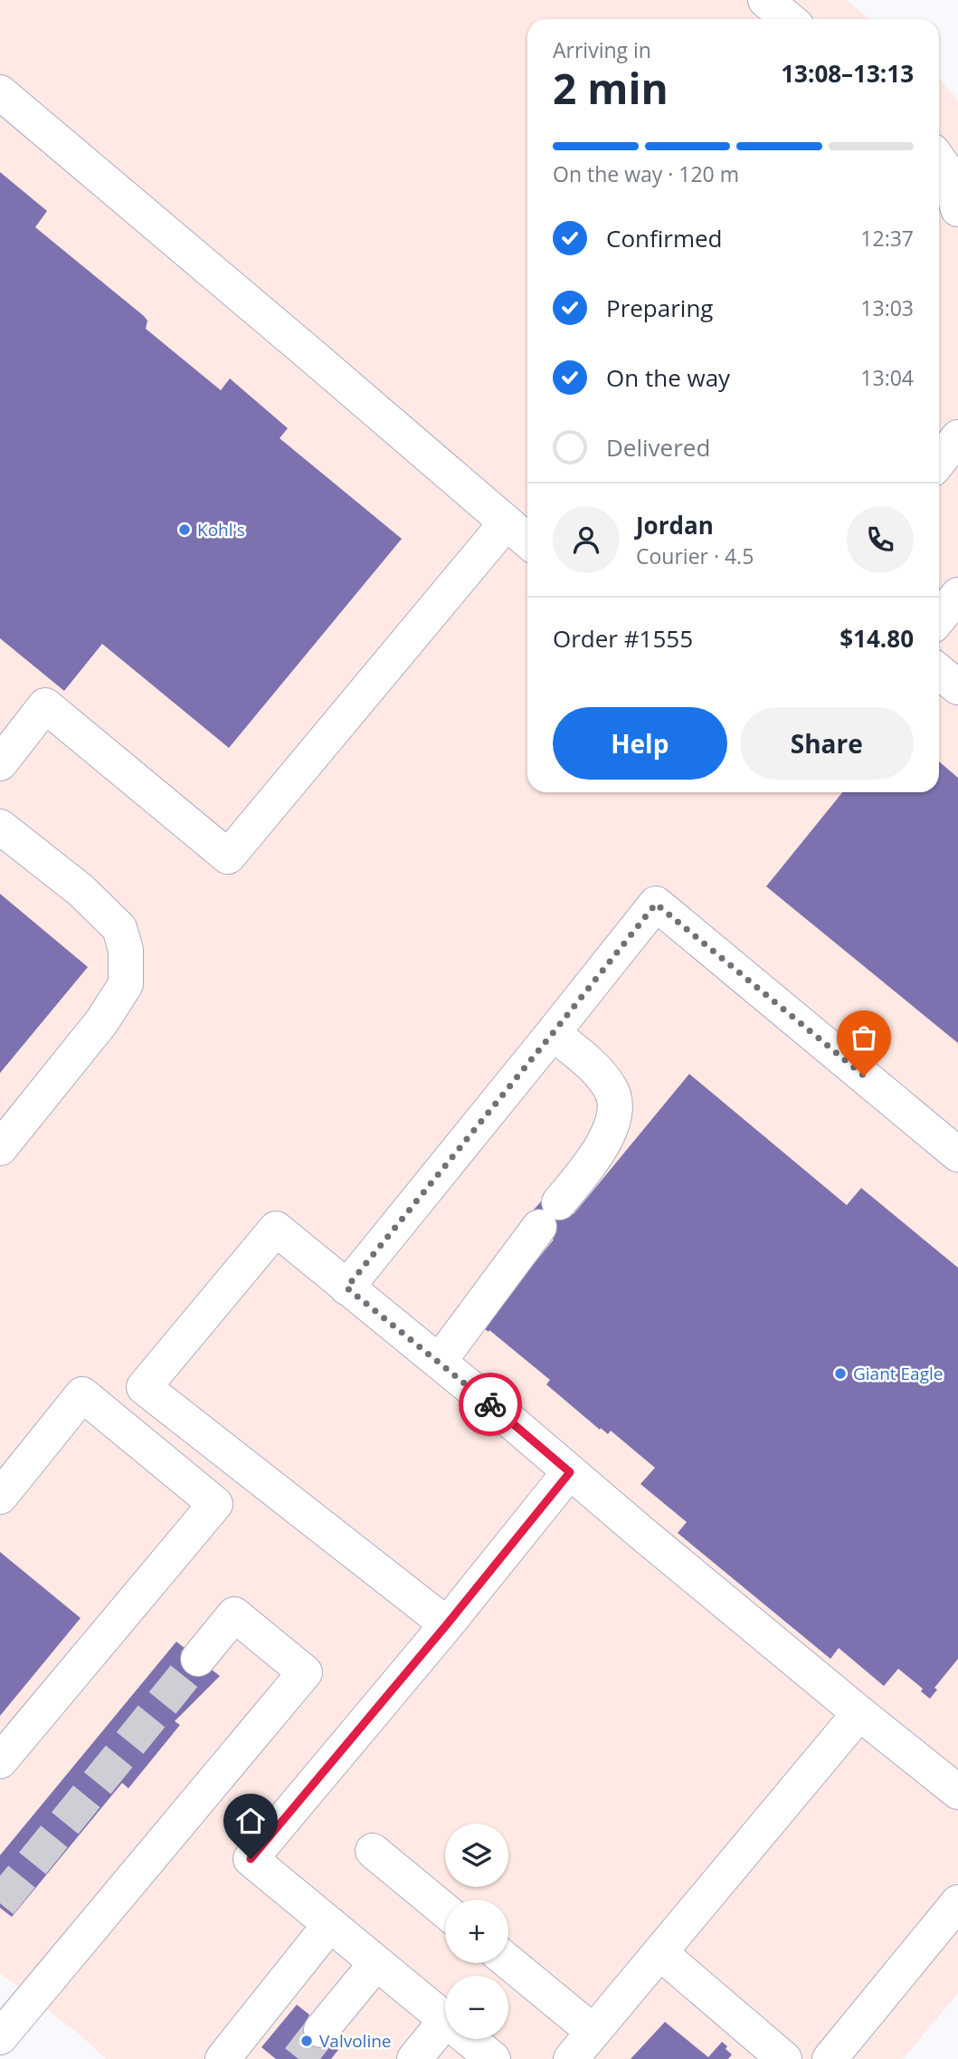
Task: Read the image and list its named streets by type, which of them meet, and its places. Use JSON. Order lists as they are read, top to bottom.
{
  "places": ["Kohl's", "Giant Eagle", "Valvoline"],
  "page": {
    "heading": ["2 min", "Arriving in", "13:08–13:13"],
    "panel": [
      "Jordan",
      "Courier · 4.5",
      "Order #1555",
      "$14.80"
    ],
    "bar": "On the way · 120 m",
    "list": [
      ["Confirmed", "12:37"],
      ["Preparing", "13:03"],
      ["On the way", "13:04"],
      "Delivered"
    ],
    "buttons": ["Help", "Share"],
    "map_buttons": ["+", "−"]
  }
}
